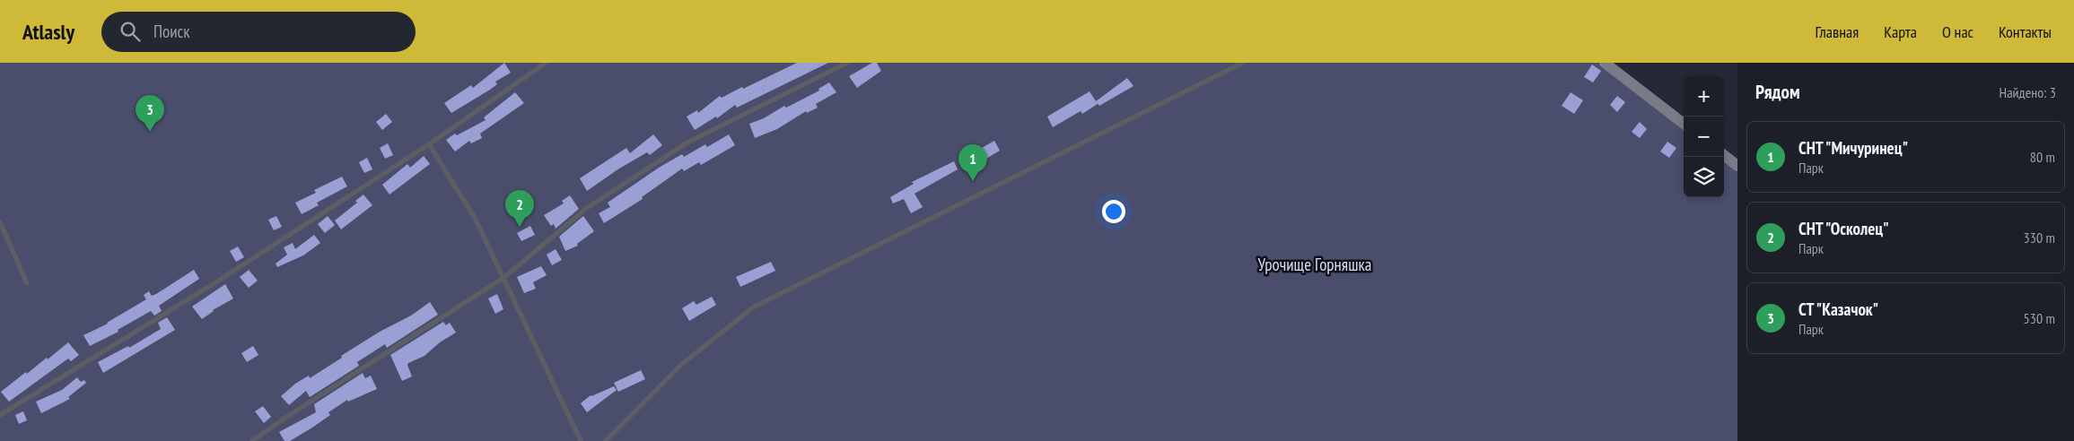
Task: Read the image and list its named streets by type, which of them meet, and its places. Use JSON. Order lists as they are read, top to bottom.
{
  "parks": ["Урочище Горняшка"],
  "page": {
    "header": "Atlasly",
    "search": "Поиск",
    "nav": [
      "Главная",
      "Карта",
      "О нас",
      "Контакты"
    ],
    "heading": ["Рядом", "Найдено: 3"],
    "map_buttons": ["+", "−"],
    "pins": ["3", "1", "2"],
    "list": [
      {
        "mark": "1",
        "name": "СНТ \"Мичуринец\"",
        "note": "Парк",
        "value": "80 m"
      },
      {
        "mark": "2",
        "name": "СНТ \"Осколец\"",
        "note": "Парк",
        "value": "330 m"
      },
      {
        "mark": "3",
        "name": "СТ \"Казачок\"",
        "note": "Парк",
        "value": "530 m"
      }
    ]
  }
}
